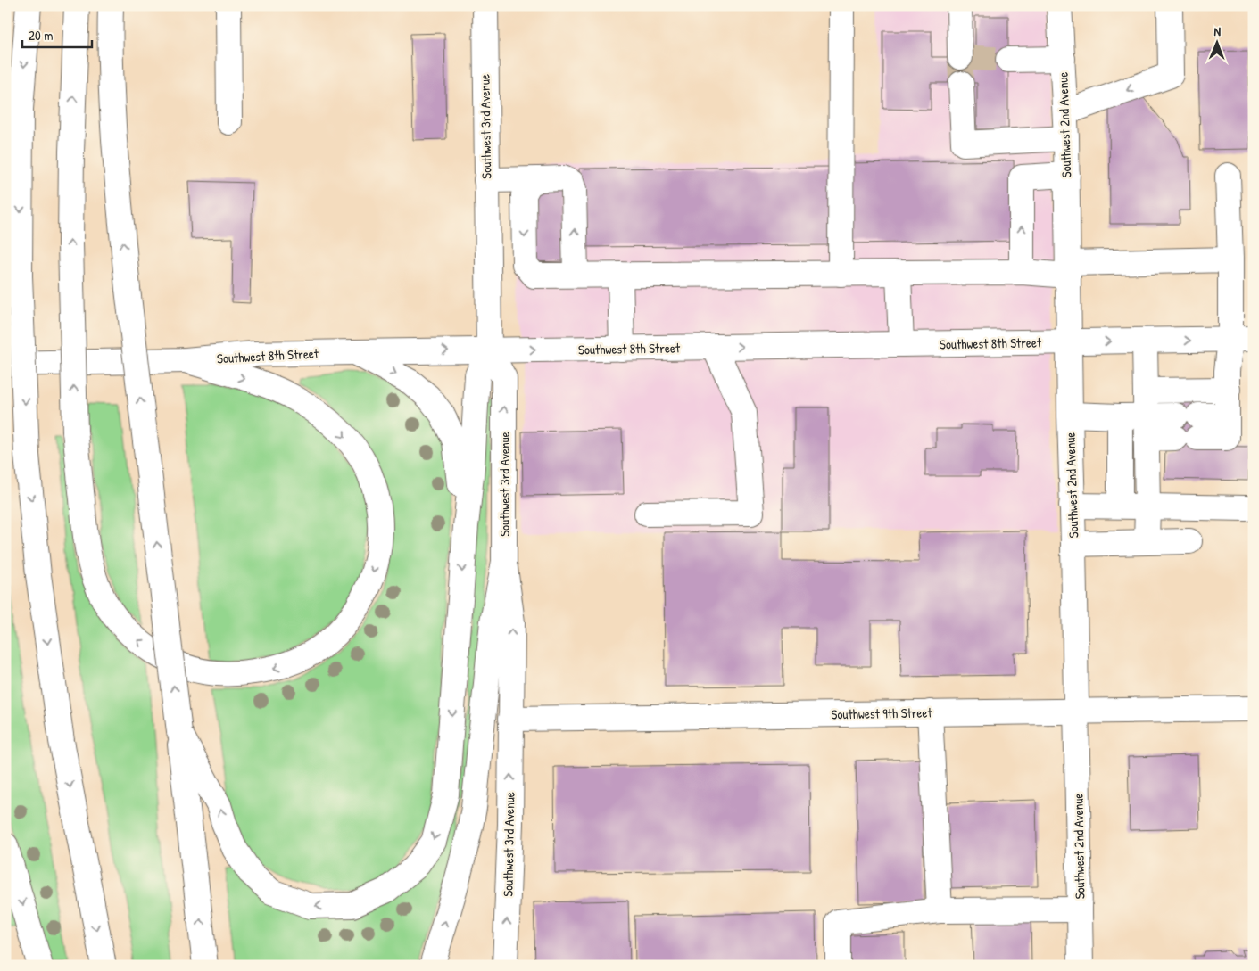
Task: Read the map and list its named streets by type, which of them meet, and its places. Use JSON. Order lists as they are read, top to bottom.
{
  "streets": {
    "main road": [
      "Southwest 2nd Avenue",
      "Southwest 3rd Avenue",
      "Southwest 8th Street",
      "Southwest 9th Street"
    ]
  },
  "crossings": [
    ["Southwest 2nd Avenue", "Southwest 8th Street"],
    ["Southwest 2nd Avenue", "Southwest 9th Street"],
    ["Southwest 3rd Avenue", "Southwest 8th Street"],
    ["Southwest 3rd Avenue", "Southwest 9th Street"]
  ],
  "scale_bar": "20 m",
  "north": "top"
}
